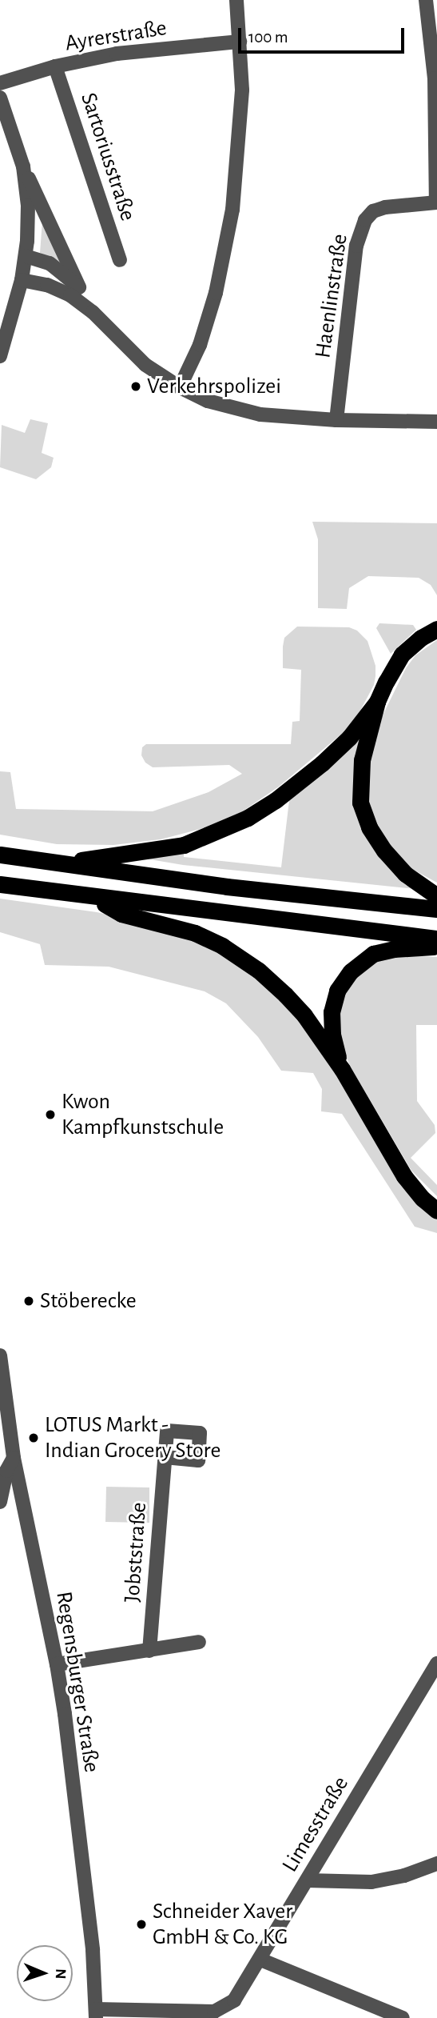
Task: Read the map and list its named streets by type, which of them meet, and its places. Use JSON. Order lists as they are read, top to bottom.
{
  "streets": {
    "street": [
      "Ayrerstraße",
      "Sartoriusstraße",
      "Haenlinstraße",
      "Jobststraße",
      "Regensburger Straße",
      "Limesstraße"
    ]
  },
  "crossings": [
    ["Ayrerstraße", "Sartoriusstraße"],
    ["Regensburger Straße", "Limesstraße"]
  ],
  "places": [
    "Verkehrspolizei",
    "Kwon Kampfkunstschule",
    "Stöberecke",
    "LOTUS Markt - Indian Grocery Store",
    "Schneider Xaver GmbH & Co. KG"
  ],
  "scale_bar": "100 m",
  "north": "right"
}
